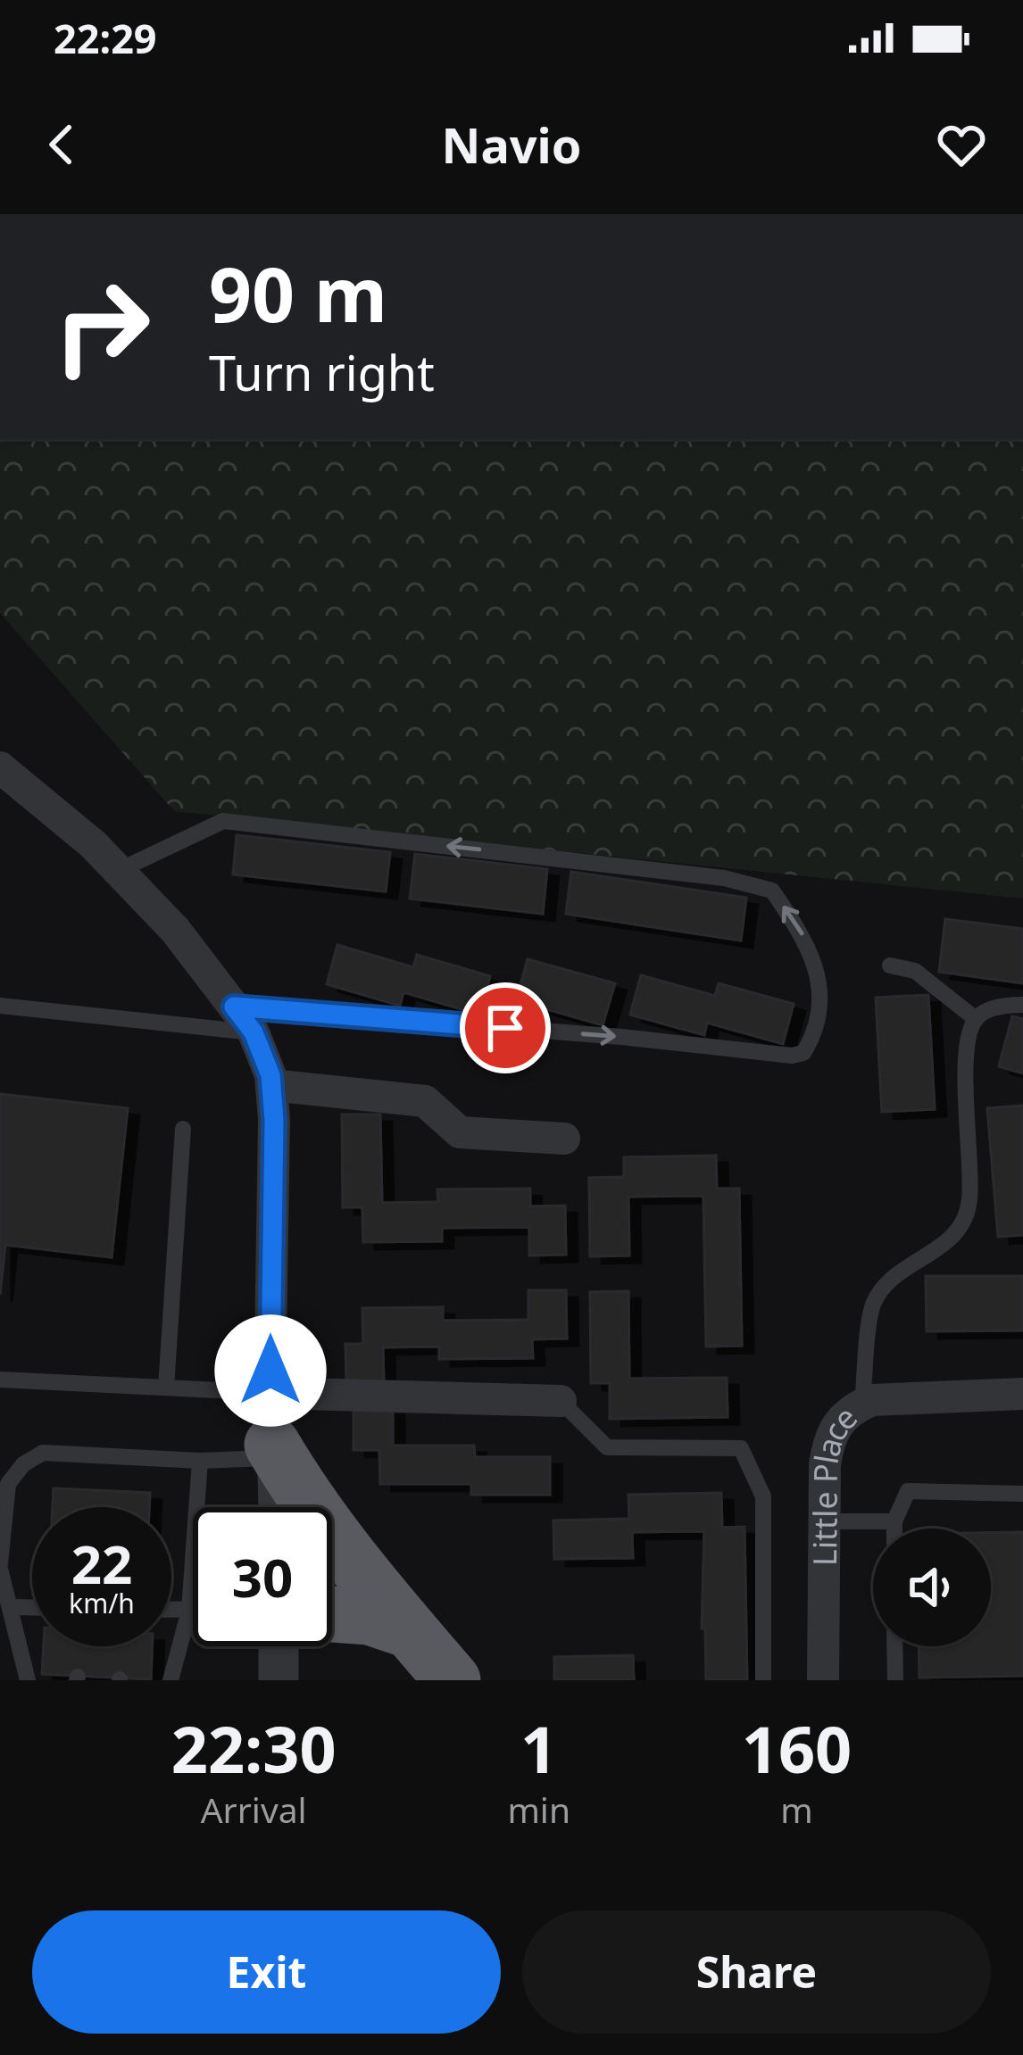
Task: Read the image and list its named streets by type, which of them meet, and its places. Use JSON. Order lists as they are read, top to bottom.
{
  "streets": {
    "street": ["Little Place"]
  },
  "page": {
    "status": "22:29",
    "header": "Navio",
    "turn": ["90 m", "Turn right"],
    "speed": "22 km/h",
    "limit": "30",
    "eta": [
      "22:30",
      "Arrival",
      "1",
      "min",
      "160",
      "m"
    ],
    "buttons": ["Exit", "Share"]
  }
}
